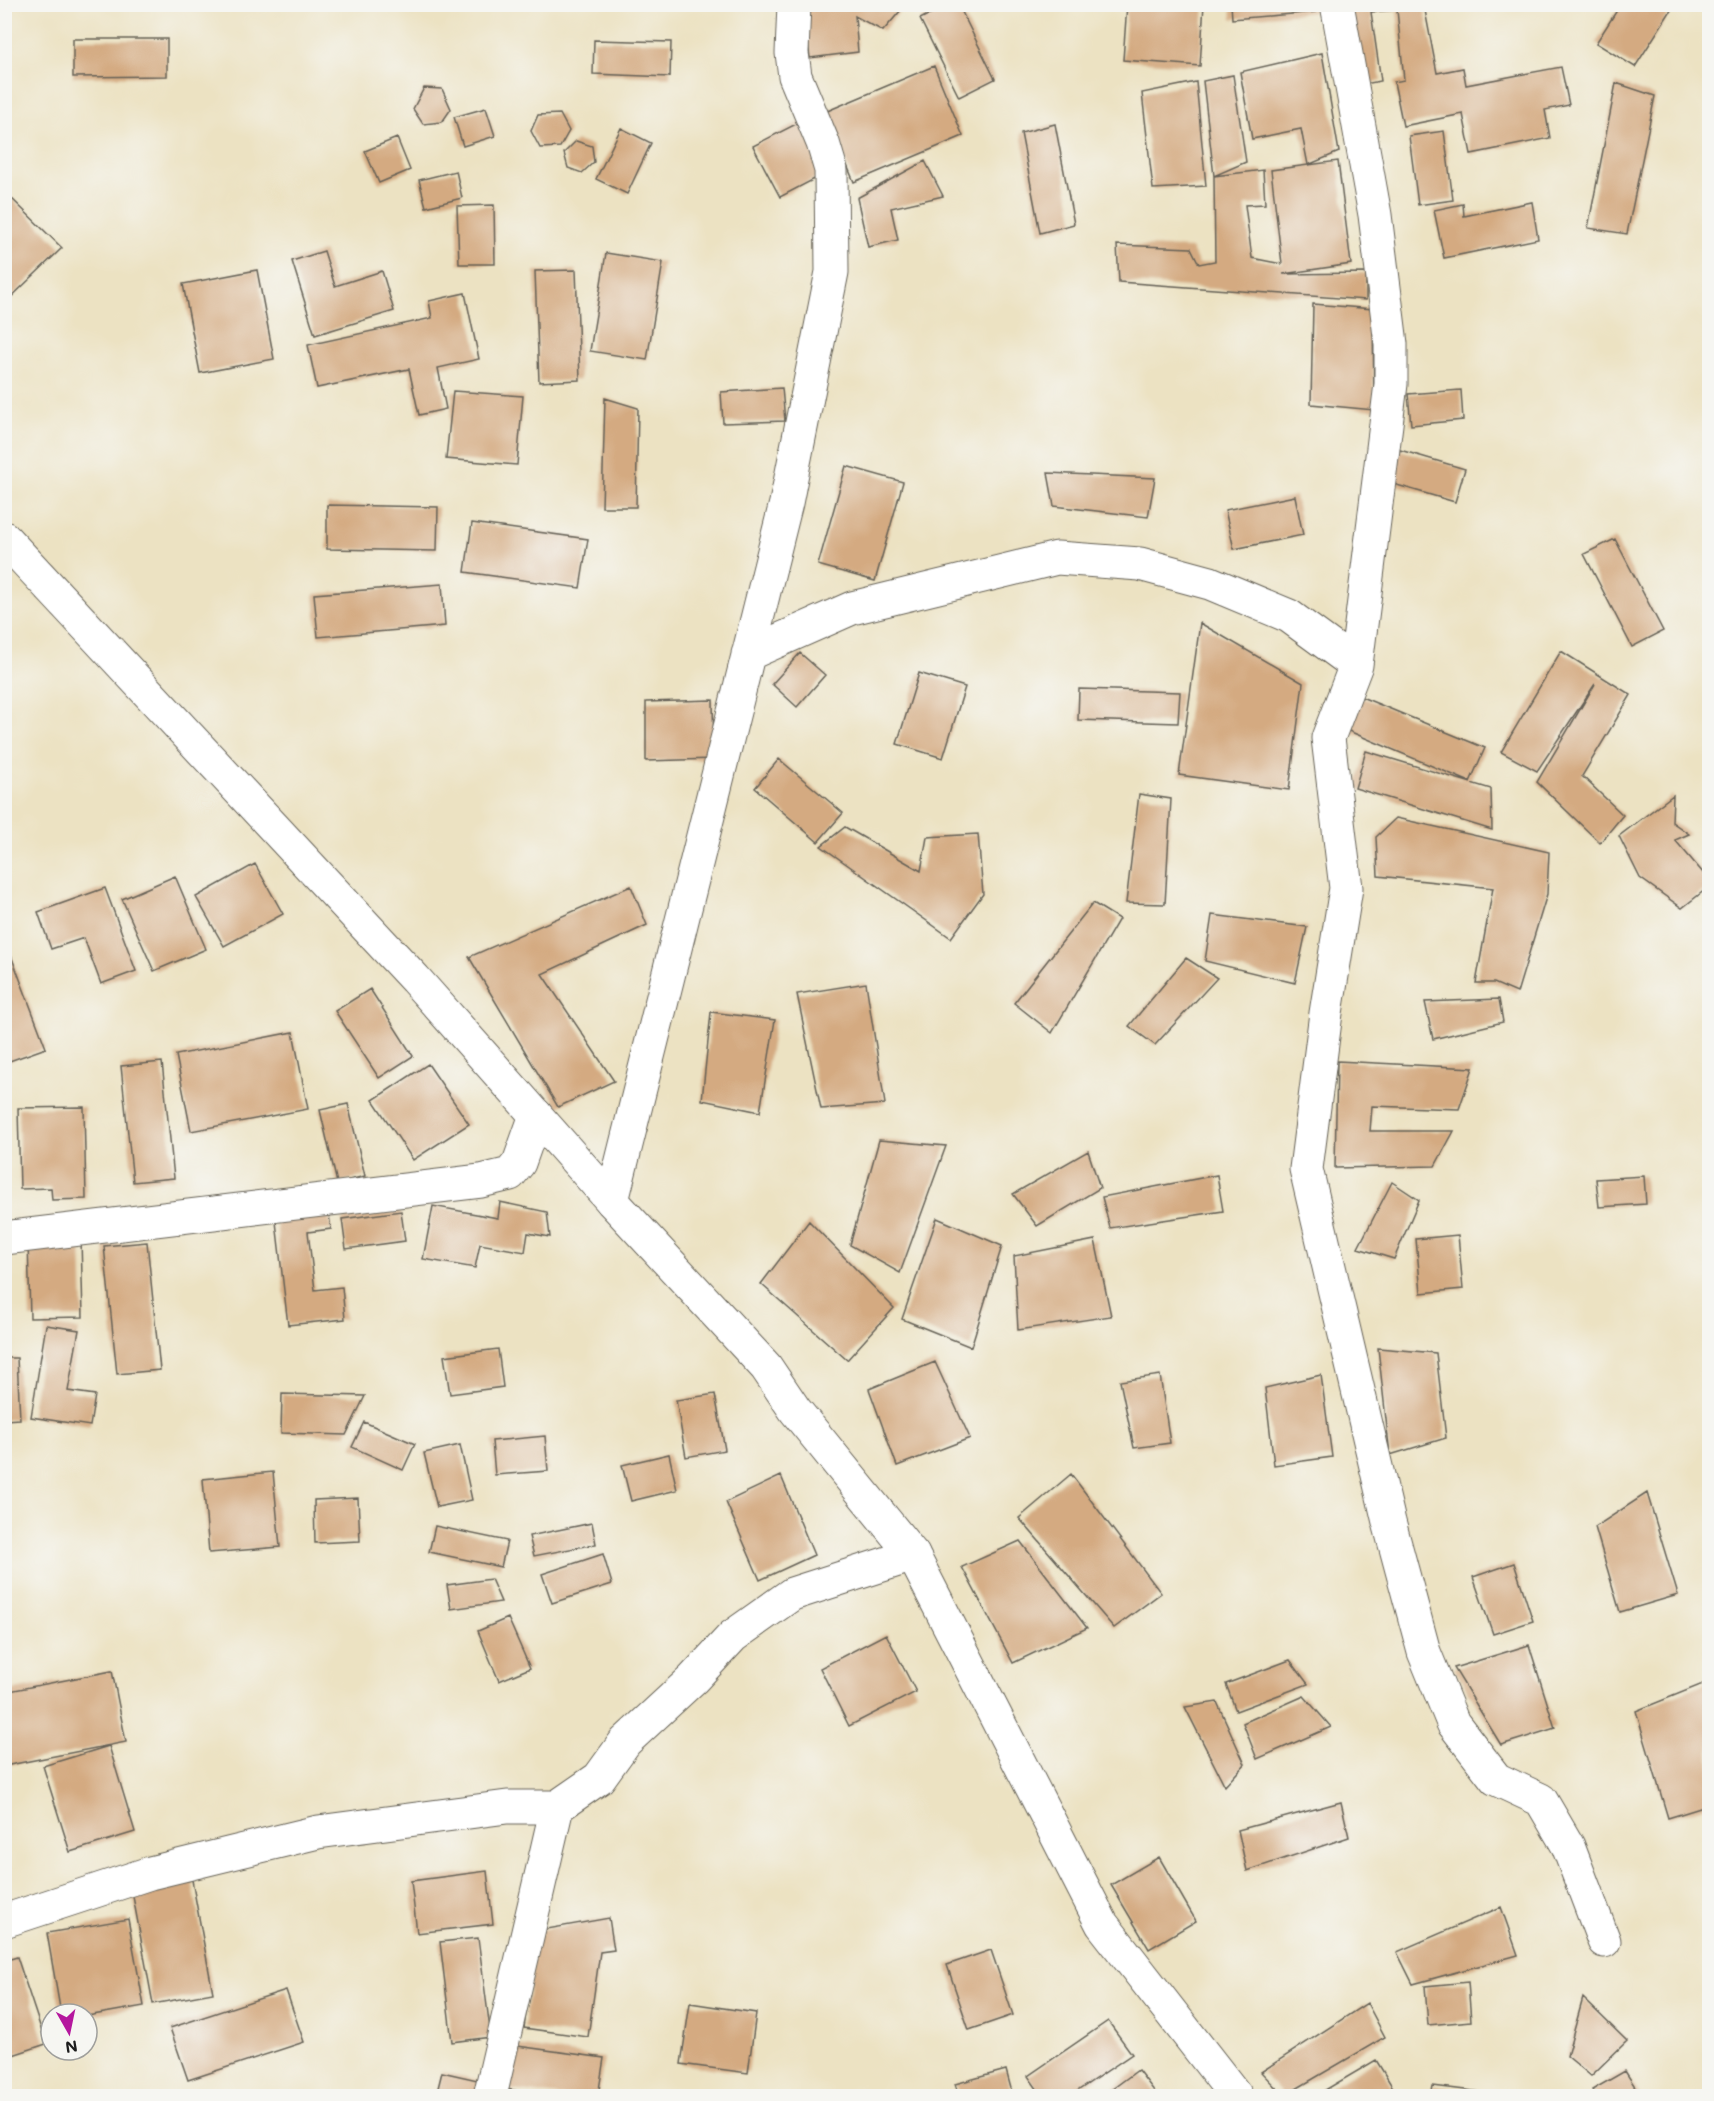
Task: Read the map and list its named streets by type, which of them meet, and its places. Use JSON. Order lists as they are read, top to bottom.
{
  "north": "bottom"
}
